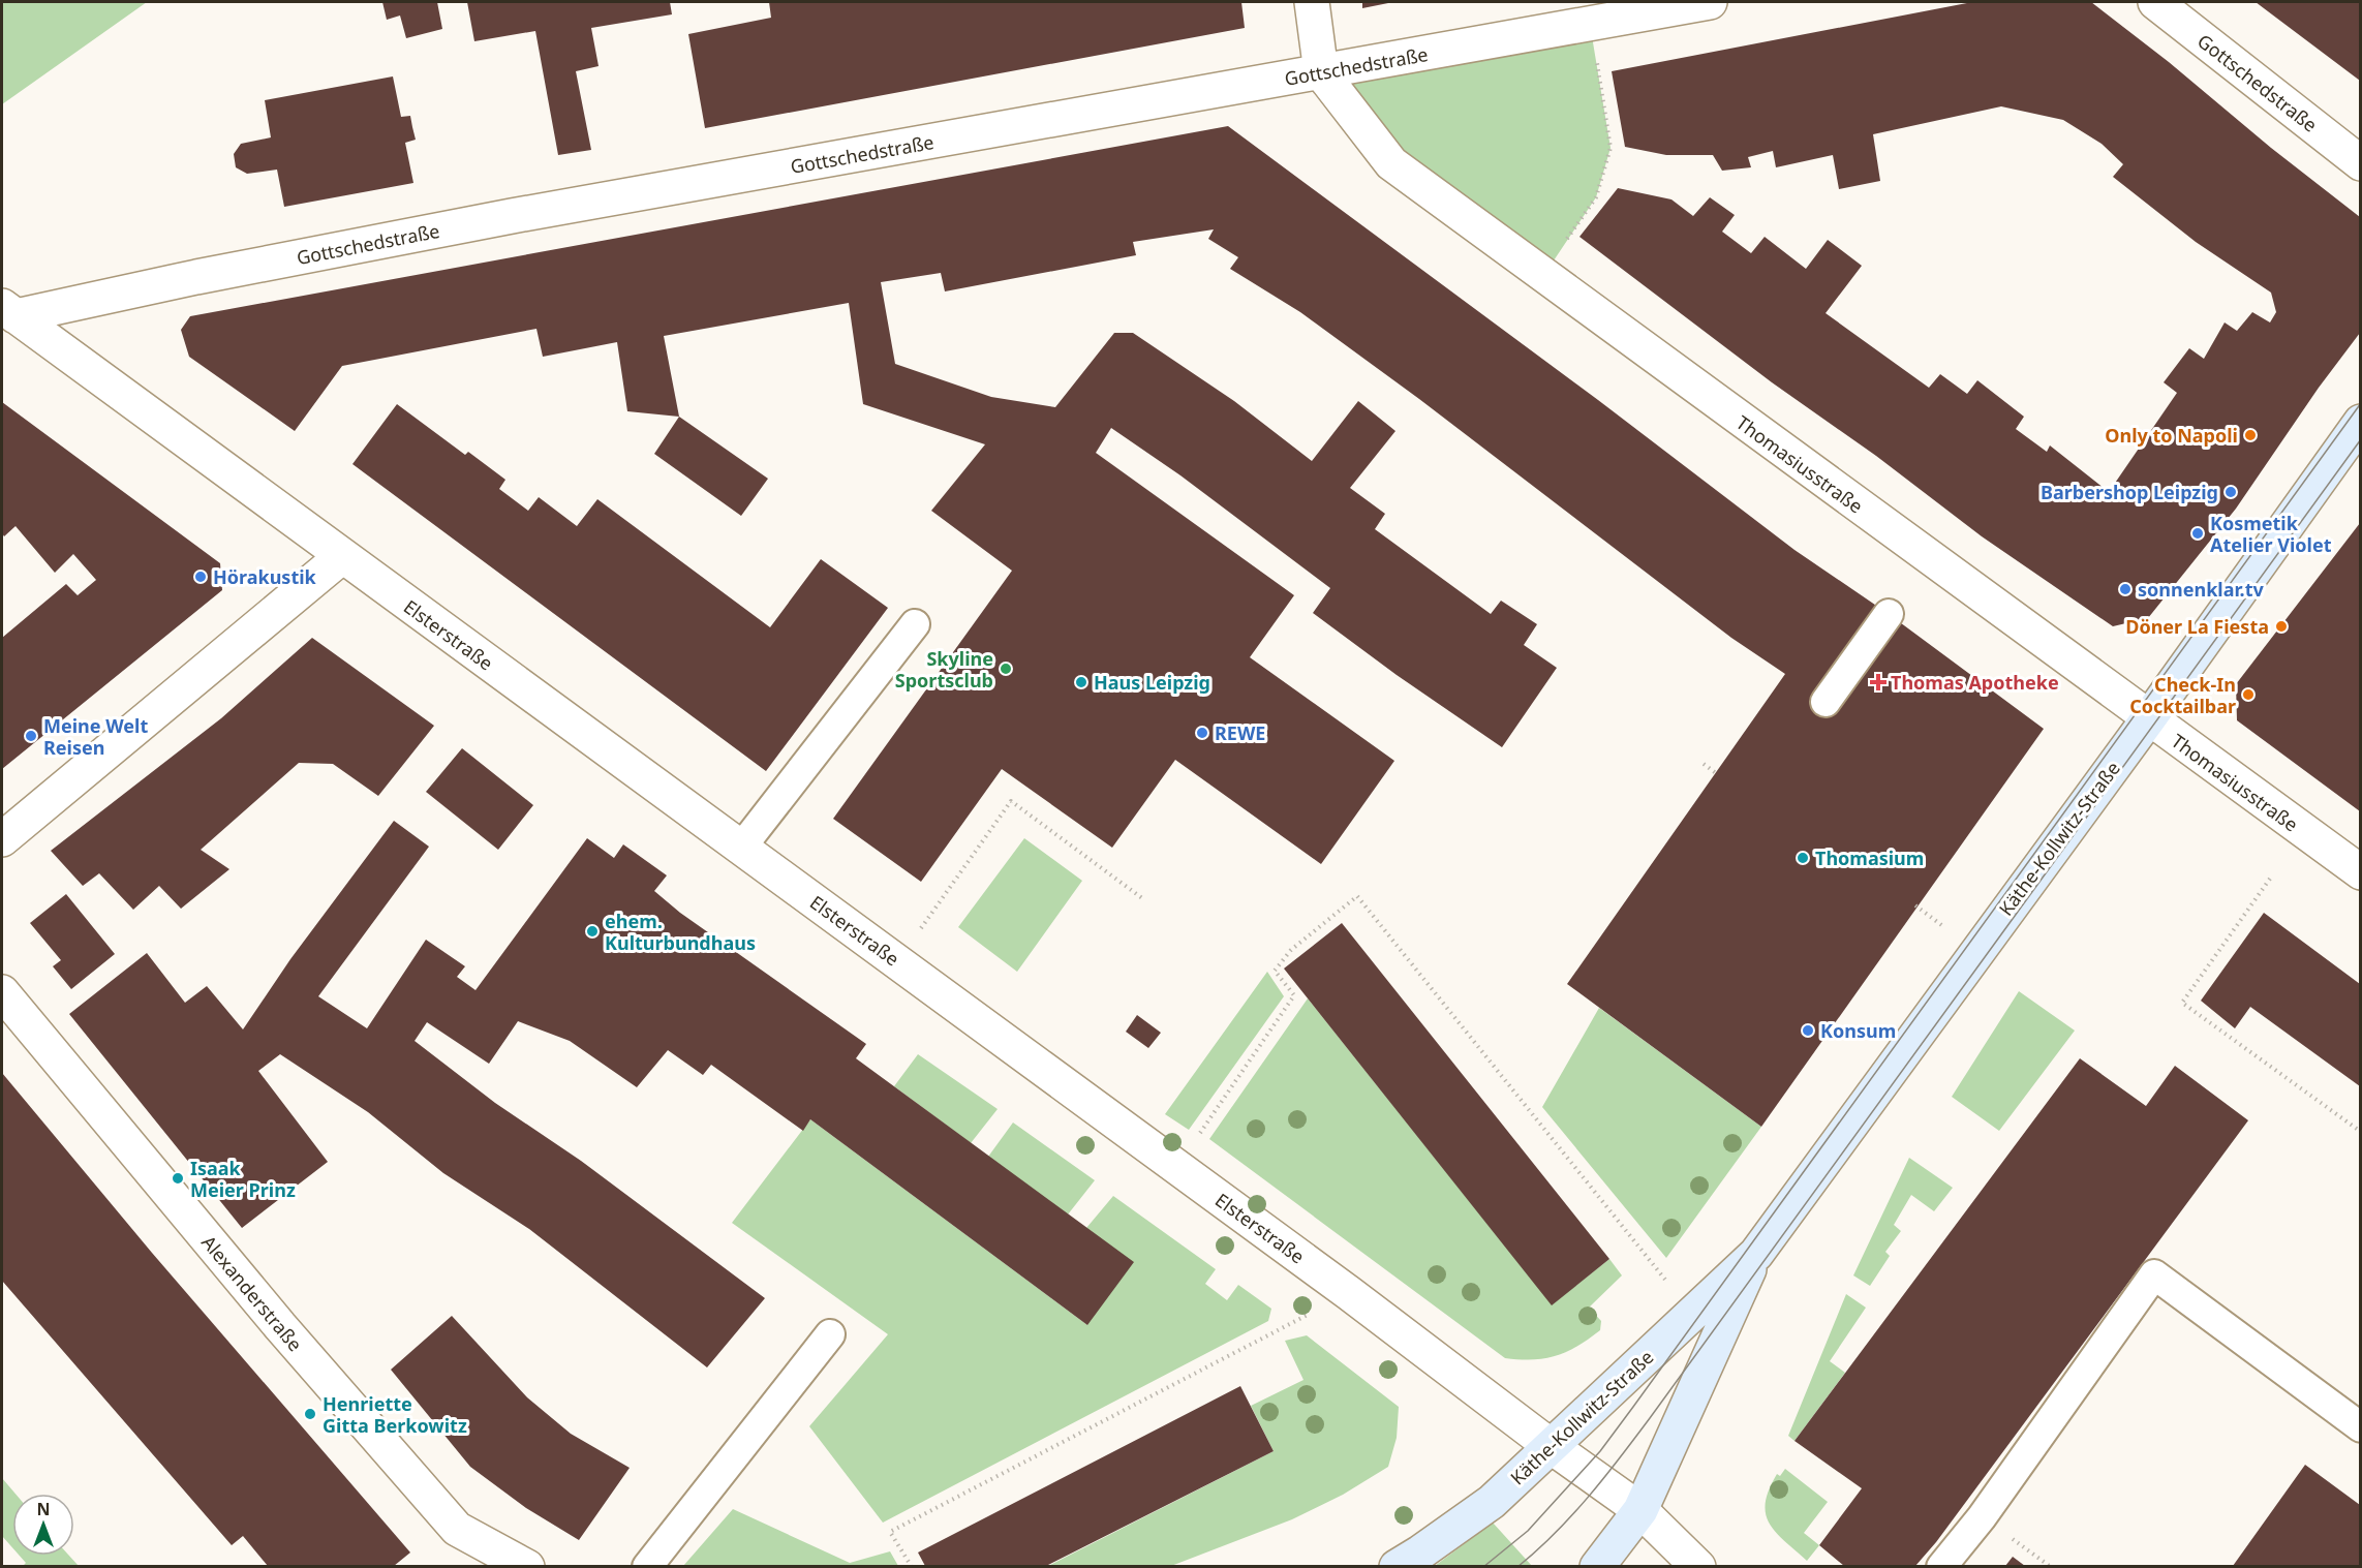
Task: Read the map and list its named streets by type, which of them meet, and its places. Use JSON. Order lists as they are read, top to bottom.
{
  "streets": {
    "street": [
      "Gottschedstraße",
      "Thomasiusstraße",
      "Elsterstraße",
      "Käthe-Kollwitz-Straße",
      "Alexanderstraße"
    ]
  },
  "crossings": [
    ["Gottschedstraße", "Thomasiusstraße"],
    ["Gottschedstraße", "Elsterstraße"],
    ["Thomasiusstraße", "Käthe-Kollwitz-Straße"],
    ["Elsterstraße", "Käthe-Kollwitz-Straße"]
  ],
  "places": {
    "other": [
      "Only to Napoli",
      "Barbershop Leipzig",
      "Kosmetik Atelier Violet",
      "Hörakustik",
      "sonnenklar.tv",
      "Döner La Fiesta",
      "Skyline Sportsclub",
      "Haus Leipzig",
      "Check-In Cocktailbar",
      "REWE",
      "Meine Welt Reisen",
      "Thomasium",
      "ehem. Kulturbundhaus",
      "Konsum",
      "Isaak Meier Prinz",
      "Henriette Gitta Berkowitz"
    ],
    "health": ["Thomas Apotheke"]
  },
  "north": "top"
}
